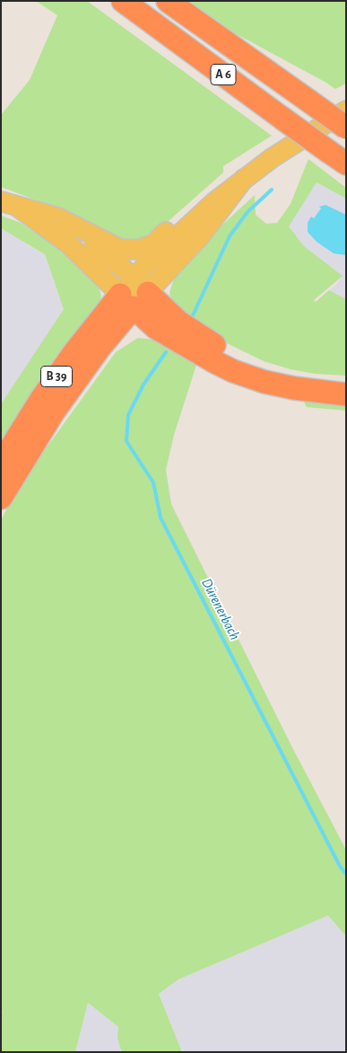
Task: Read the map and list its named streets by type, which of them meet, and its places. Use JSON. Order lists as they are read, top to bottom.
{
  "streets": {
    "highway": ["A 6", "B 39"]
  },
  "water": ["Dürenerbach"]
}
